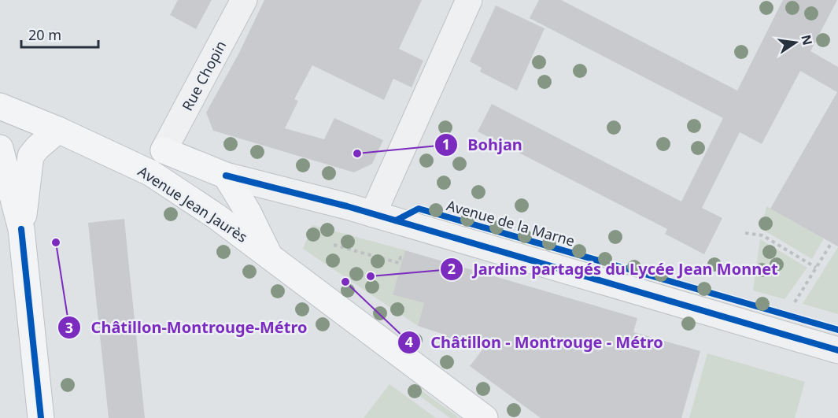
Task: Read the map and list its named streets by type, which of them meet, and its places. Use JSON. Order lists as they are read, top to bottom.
{
  "streets": {
    "main road": ["Avenue Jean Jaurès"],
    "street": ["Rue Chopin", "Avenue de la Marne"]
  },
  "crossings": [
    ["Rue Chopin", "Avenue Jean Jaurès"],
    ["Avenue Jean Jaurès", "Avenue de la Marne"]
  ],
  "places": [
    "Bohjan",
    "Châtillon-Montrouge-Métro",
    "Jardins partagés du Lycée Jean Monnet",
    "Châtillon - Montrouge - Métro"
  ],
  "scale_bar": "20 m",
  "north": "right"
}
